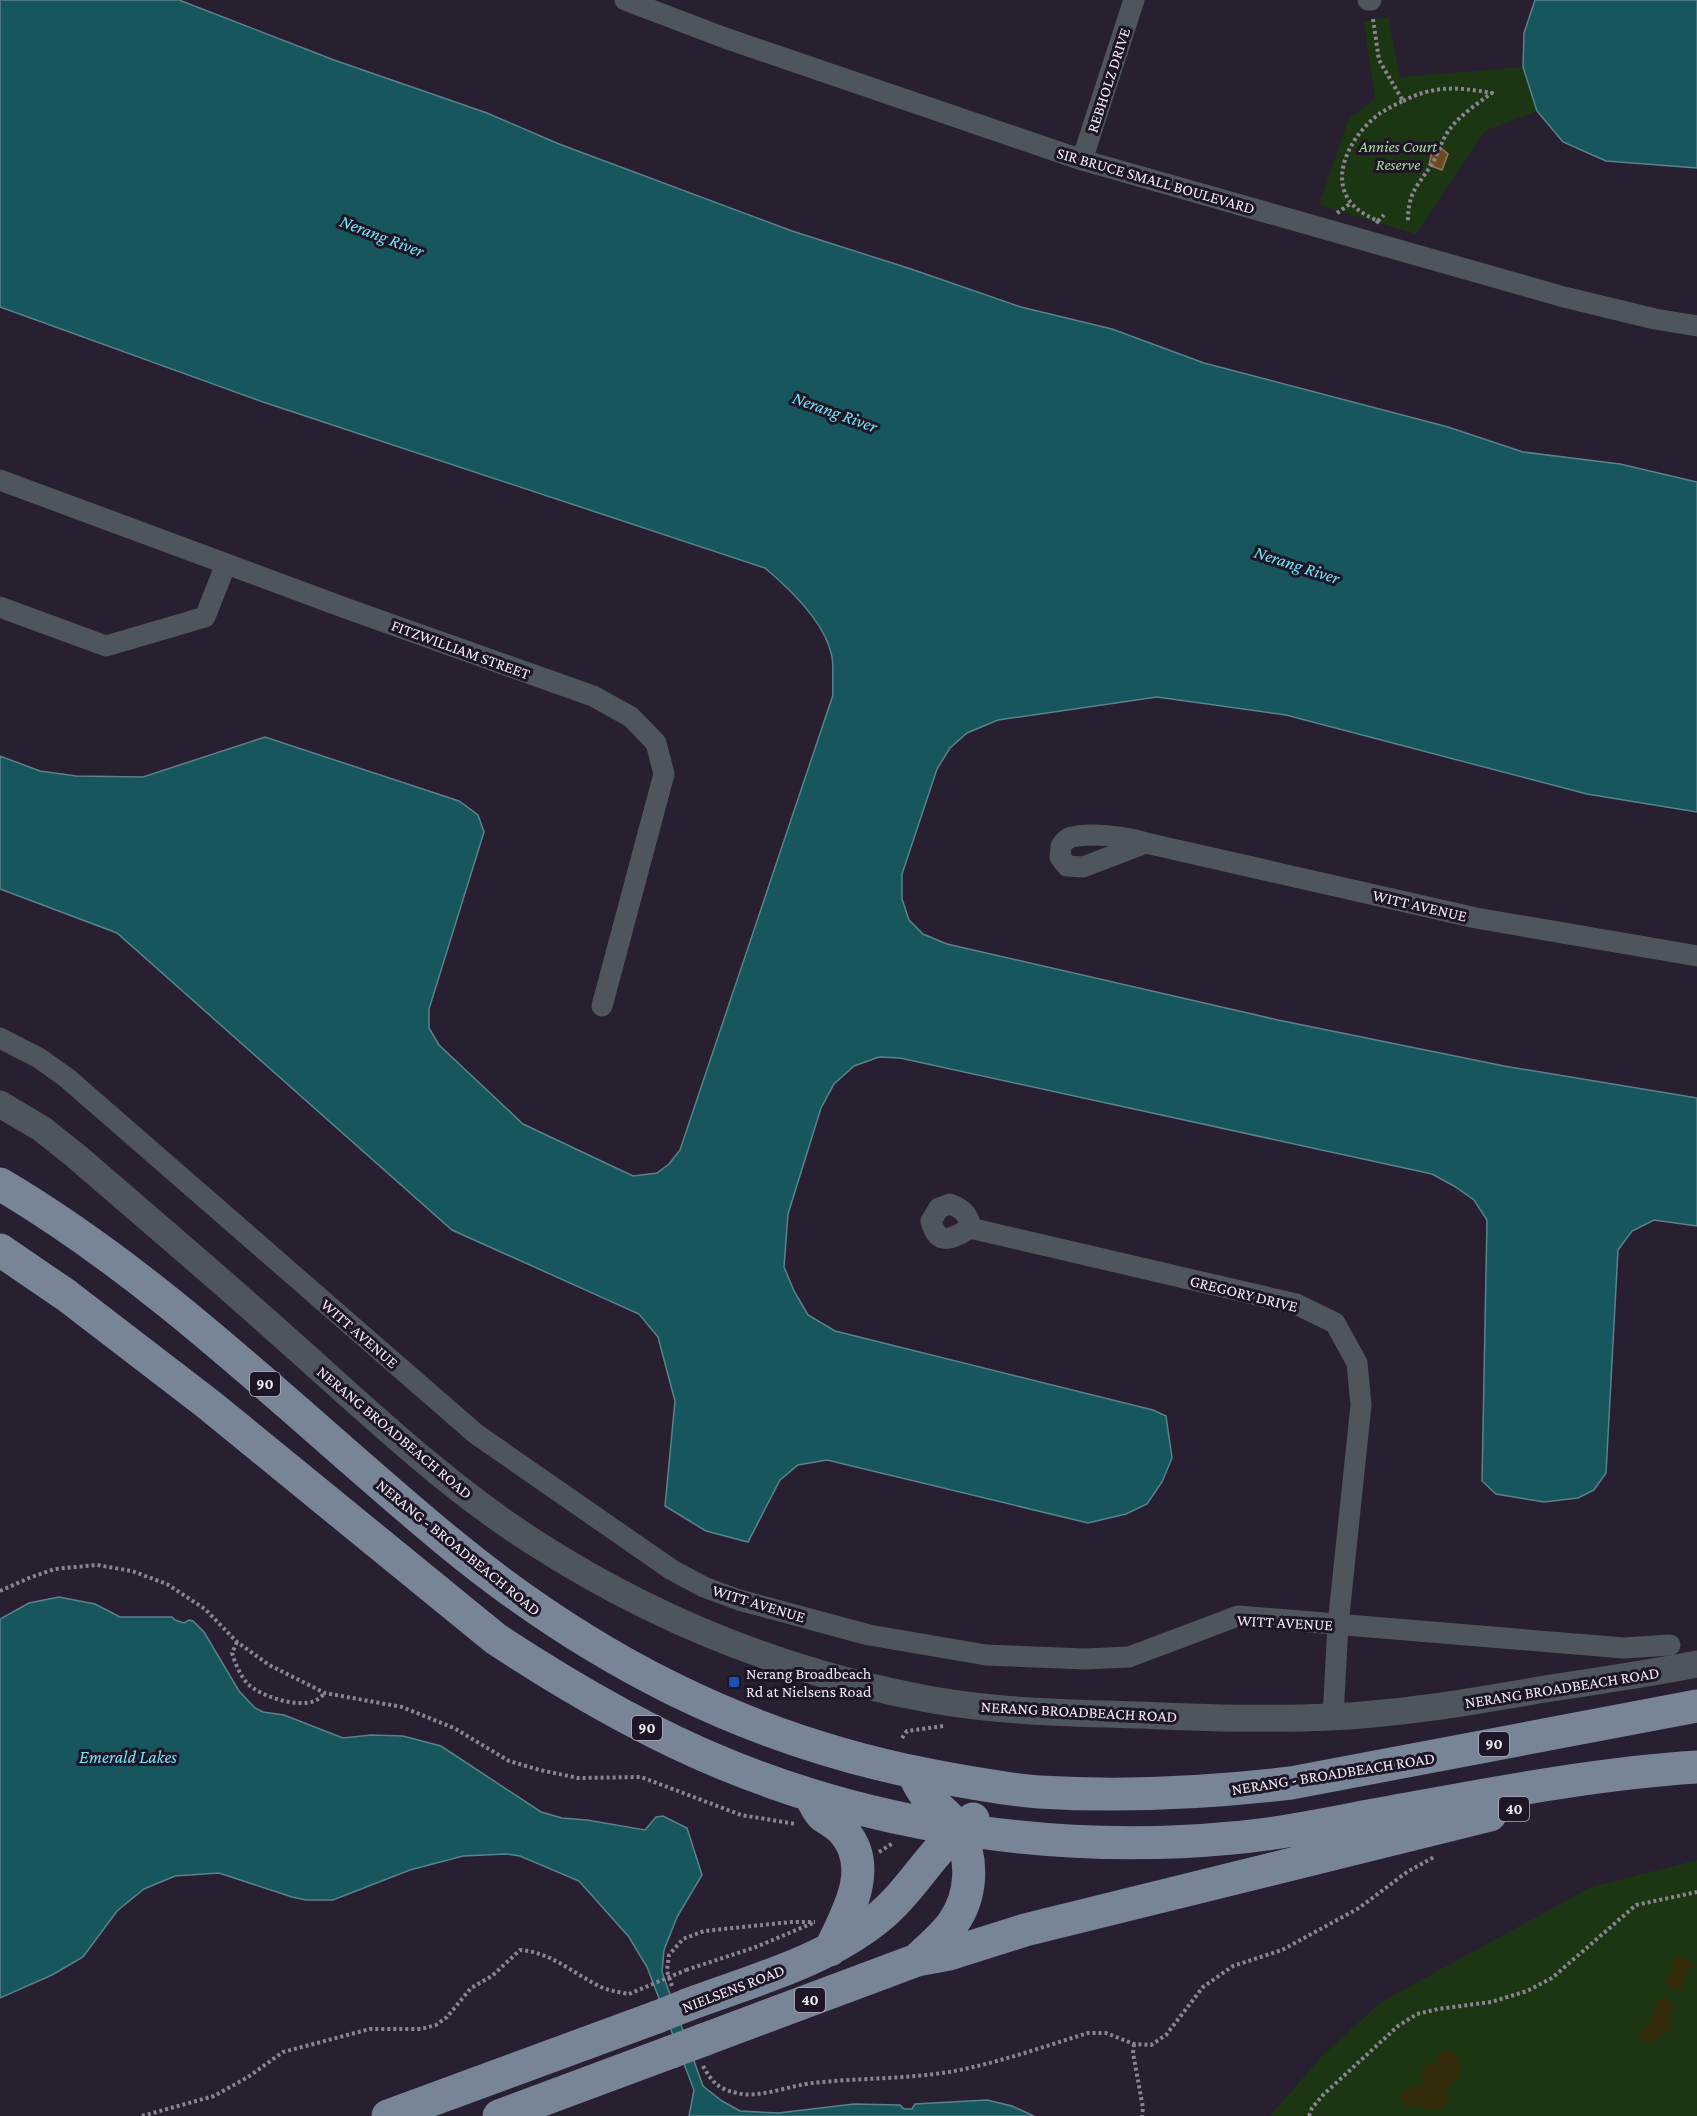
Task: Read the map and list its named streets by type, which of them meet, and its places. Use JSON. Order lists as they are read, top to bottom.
{
  "streets": {
    "main road": [
      "90",
      "NERANG - BROADBEACH ROAD",
      "40",
      "NIELSENS ROAD"
    ],
    "street": [
      "REBHOLZ DRIVE",
      "SIR BRUCE SMALL BOULEVARD",
      "FITZWILLIAM STREET",
      "WITT AVENUE",
      "GREGORY DRIVE",
      "NERANG BROADBEACH ROAD"
    ]
  },
  "crossings": [
    ["REBHOLZ DRIVE", "SIR BRUCE SMALL BOULEVARD"],
    ["WITT AVENUE", "GREGORY DRIVE"],
    ["GREGORY DRIVE", "NERANG BROADBEACH ROAD"],
    ["90", "40"],
    ["90", "NIELSENS ROAD"],
    ["NERANG - BROADBEACH ROAD", "40"],
    ["NERANG - BROADBEACH ROAD", "NIELSENS ROAD"],
    ["40", "NIELSENS ROAD"]
  ],
  "water": ["Nerang River", "Emerald Lakes"],
  "parks": ["Annies Court Reserve"],
  "places": {
    "transit": ["Nerang Broadbeach Rd at Nielsens Road"]
  }
}
